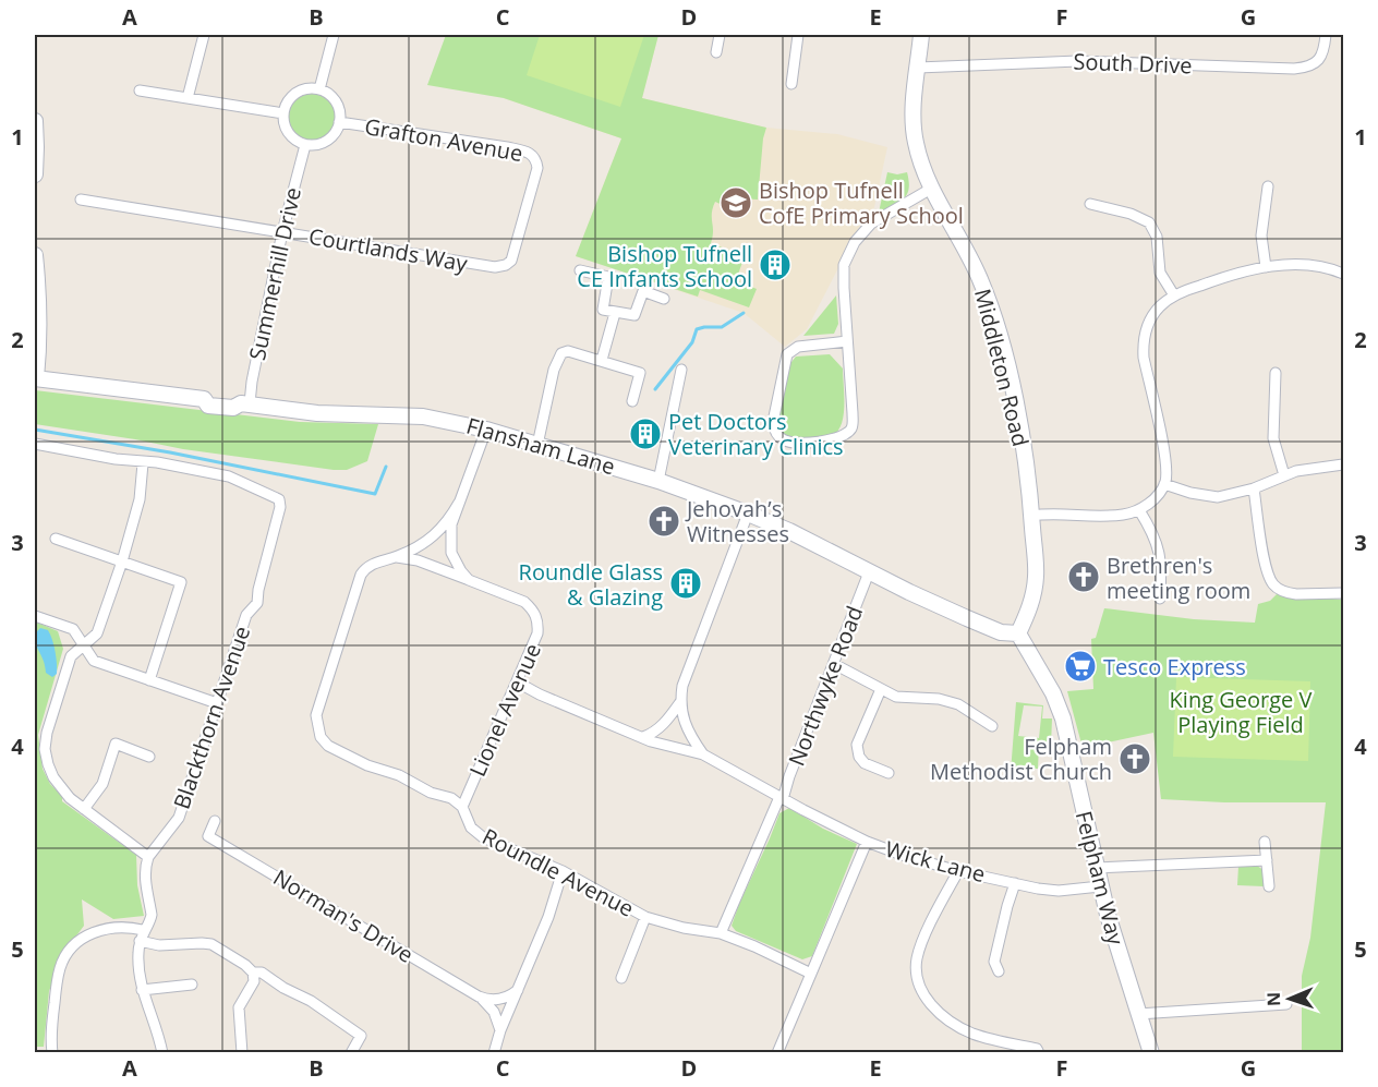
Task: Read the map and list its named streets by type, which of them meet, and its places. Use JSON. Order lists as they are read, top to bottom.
{
  "streets": {
    "main road": ["Middleton Road", "Flansham Lane", "Felpham Way"],
    "street": [
      "South Drive",
      "Grafton Avenue",
      "Courtlands Way",
      "Summerhill Drive",
      "Northwyke Road",
      "Lionel Avenue",
      "Blackthorn Avenue",
      "Wick Lane",
      "Roundle Avenue",
      "Norman's Drive"
    ]
  },
  "crossings": [
    ["South Drive", "Middleton Road"],
    ["Grafton Avenue", "Courtlands Way"],
    ["Grafton Avenue", "Summerhill Drive"],
    ["Courtlands Way", "Summerhill Drive"],
    ["Summerhill Drive", "Flansham Lane"],
    ["Middleton Road", "Flansham Lane"],
    ["Middleton Road", "Felpham Way"],
    ["Flansham Lane", "Northwyke Road"],
    ["Flansham Lane", "Felpham Way"],
    ["Northwyke Road", "Wick Lane"],
    ["Northwyke Road", "Roundle Avenue"],
    ["Lionel Avenue", "Roundle Avenue"],
    ["Wick Lane", "Felpham Way"]
  ],
  "parks": ["King George V Playing Field"],
  "places": {
    "school or university": ["Bishop Tufnell CofE Primary School"],
    "building": ["Bishop Tufnell CE Infants School", "Pet Doctors Veterinary Clinics", "Roundle Glass & Glazing"],
    "church": ["Jehovah’s Witnesses", "Brethren's meeting room", "Felpham Methodist Church"],
    "supermarket": ["Tesco Express"]
  },
  "north": "left",
  "grid": {
    "columns": [
      "A",
      "B",
      "C",
      "D",
      "E",
      "F",
      "G"
    ],
    "rows": [
      "1",
      "2",
      "3",
      "4",
      "5"
    ]
  }
}
